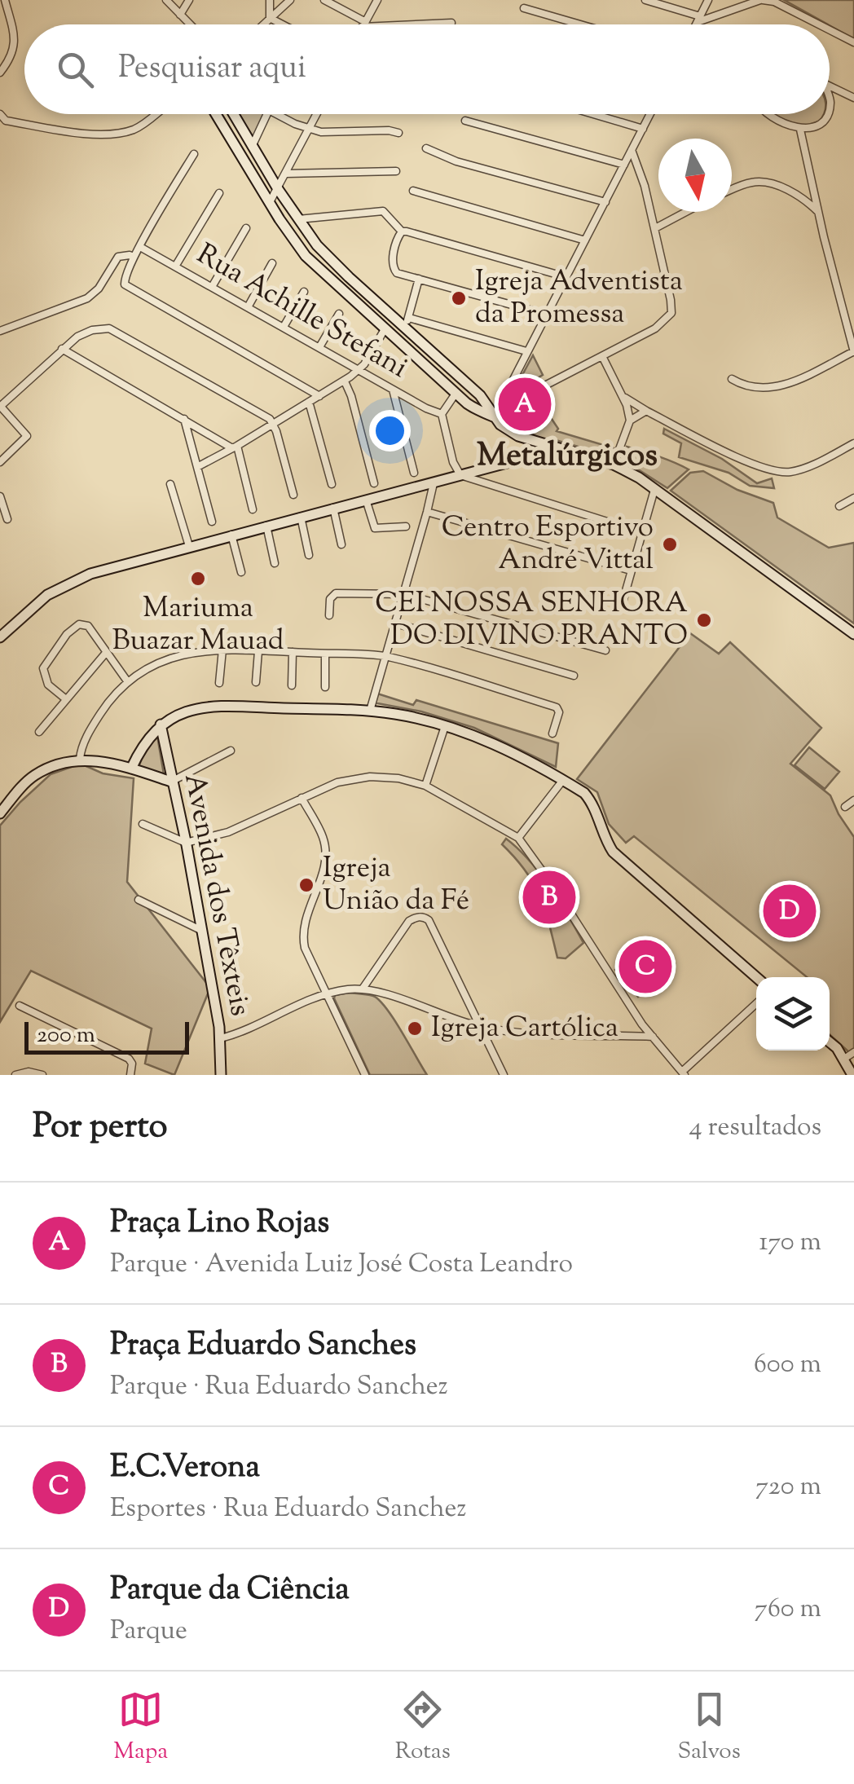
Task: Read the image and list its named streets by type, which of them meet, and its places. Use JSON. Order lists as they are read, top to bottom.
{
  "streets": {
    "main road": ["Avenida dos Têxteis"],
    "street": ["Rua Achille Stefani"]
  },
  "districts": ["Metalúrgicos"],
  "places": [
    "Igreja Adventista da Promessa",
    "Centro Esportivo André Vittal",
    "Mariuma Buazar Mauad",
    "CEI NOSSA SENHORA DO DIVINO PRANTO",
    "Igreja União da Fé",
    "Igreja Cartólica"
  ],
  "scale_bar": "200 m",
  "north": "bottom",
  "page": {
    "search": "Pesquisar aqui",
    "pins": [
      "A",
      "B",
      "D",
      "C"
    ],
    "scale": "200 m",
    "heading": ["Por perto", "4 resultados"],
    "list": [
      {
        "mark": "A",
        "name": "Praça Lino Rojas",
        "note": "Parque · Avenida Luiz José Costa Leandro",
        "value": "170 m"
      },
      {
        "mark": "B",
        "name": "Praça Eduardo Sanches",
        "note": "Parque · Rua Eduardo Sanchez",
        "value": "600 m"
      },
      {
        "mark": "C",
        "name": "E.C.Verona",
        "note": "Esportes · Rua Eduardo Sanchez",
        "value": "720 m"
      },
      {
        "mark": "D",
        "name": "Parque da Ciência",
        "note": "Parque",
        "value": "760 m"
      }
    ],
    "nav": ["Mapa", "Rotas", "Salvos"]
  }
}
